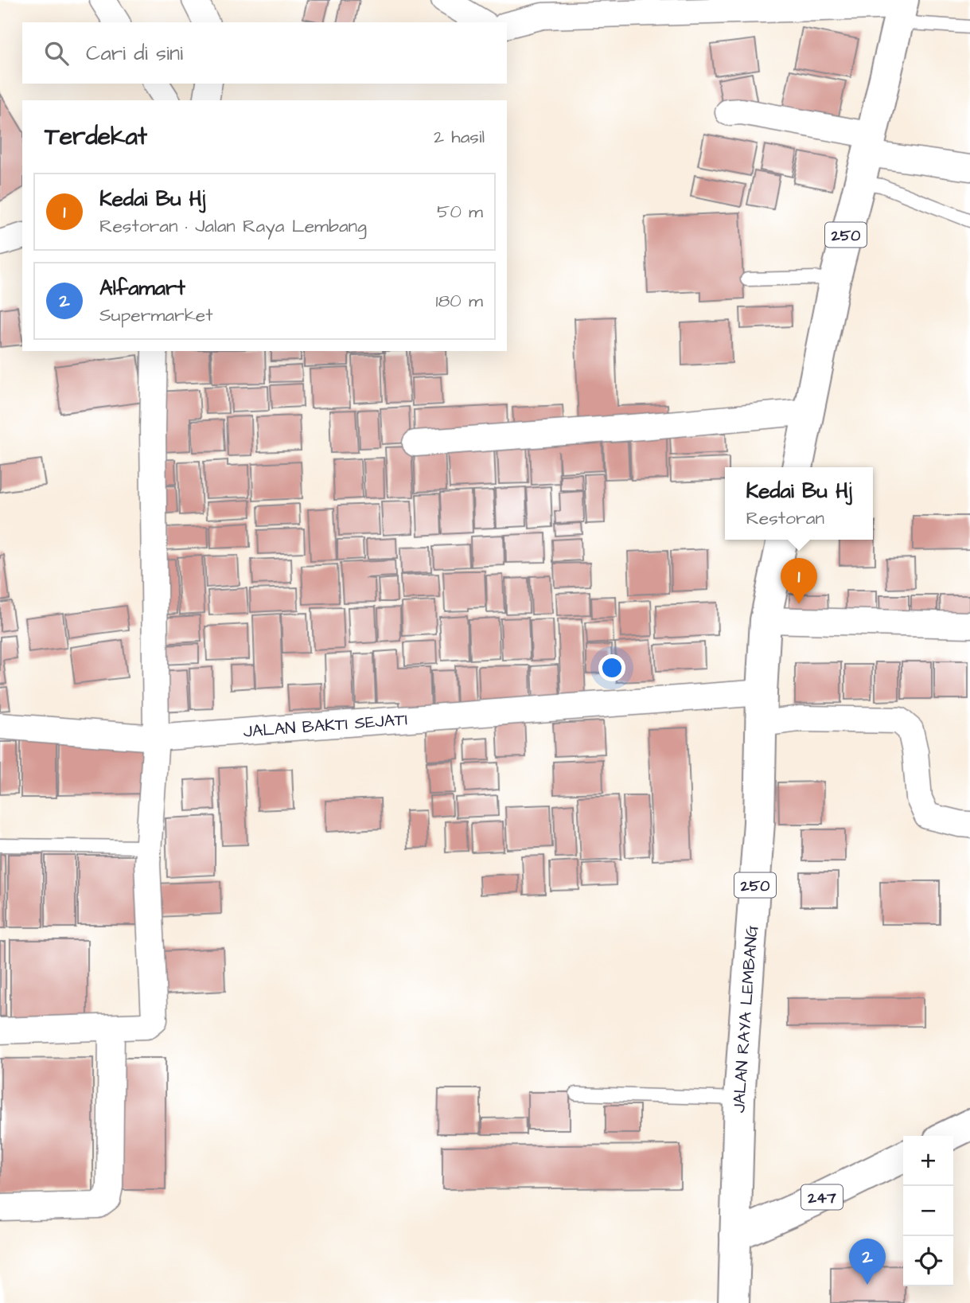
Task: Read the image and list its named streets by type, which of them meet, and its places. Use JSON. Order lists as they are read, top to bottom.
{
  "streets": {
    "main road": ["250", "JALAN RAYA LEMBANG", "247"],
    "street": ["JALAN BAKTI SEJATI"]
  },
  "crossings": [
    ["JALAN BAKTI SEJATI", "JALAN RAYA LEMBANG"],
    ["JALAN RAYA LEMBANG", "247"]
  ],
  "page": {
    "search": "Cari di sini",
    "heading": ["Terdekat", "2 hasil"],
    "list": [
      {
        "mark": "1",
        "name": "Kedai Bu Hj",
        "note": "Restoran · Jalan Raya Lembang",
        "value": "50 m"
      },
      {
        "mark": "2",
        "name": "Alfamart",
        "note": "Supermarket",
        "value": "180 m"
      }
    ],
    "popup": ["Kedai Bu Hj", "Restoran"],
    "pins": ["1", "2"],
    "map_buttons": ["+", "−"]
  }
}
